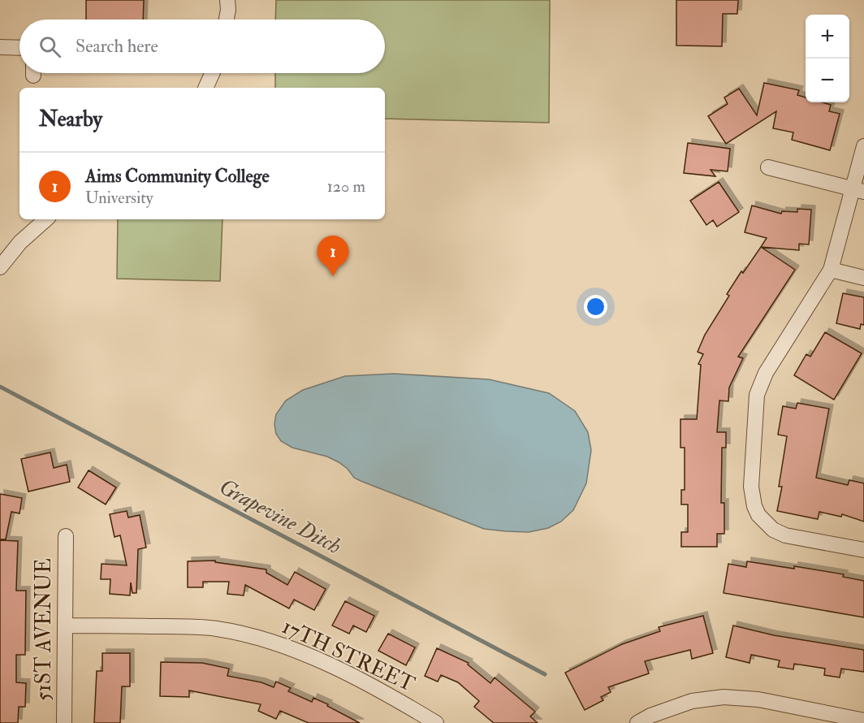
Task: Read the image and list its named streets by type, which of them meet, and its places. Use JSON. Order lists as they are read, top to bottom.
{
  "streets": {
    "street": ["51ST AVENUE", "17TH STREET"]
  },
  "crossings": [
    ["51ST AVENUE", "17TH STREET"]
  ],
  "water": ["Grapevine Ditch"],
  "page": {
    "map_buttons": ["+", "−"],
    "search": "Search here",
    "heading": "Nearby",
    "list": [
      {
        "mark": "1",
        "name": "Aims Community College",
        "note": "University",
        "value": "120 m"
      }
    ],
    "pins": "1"
  }
}
